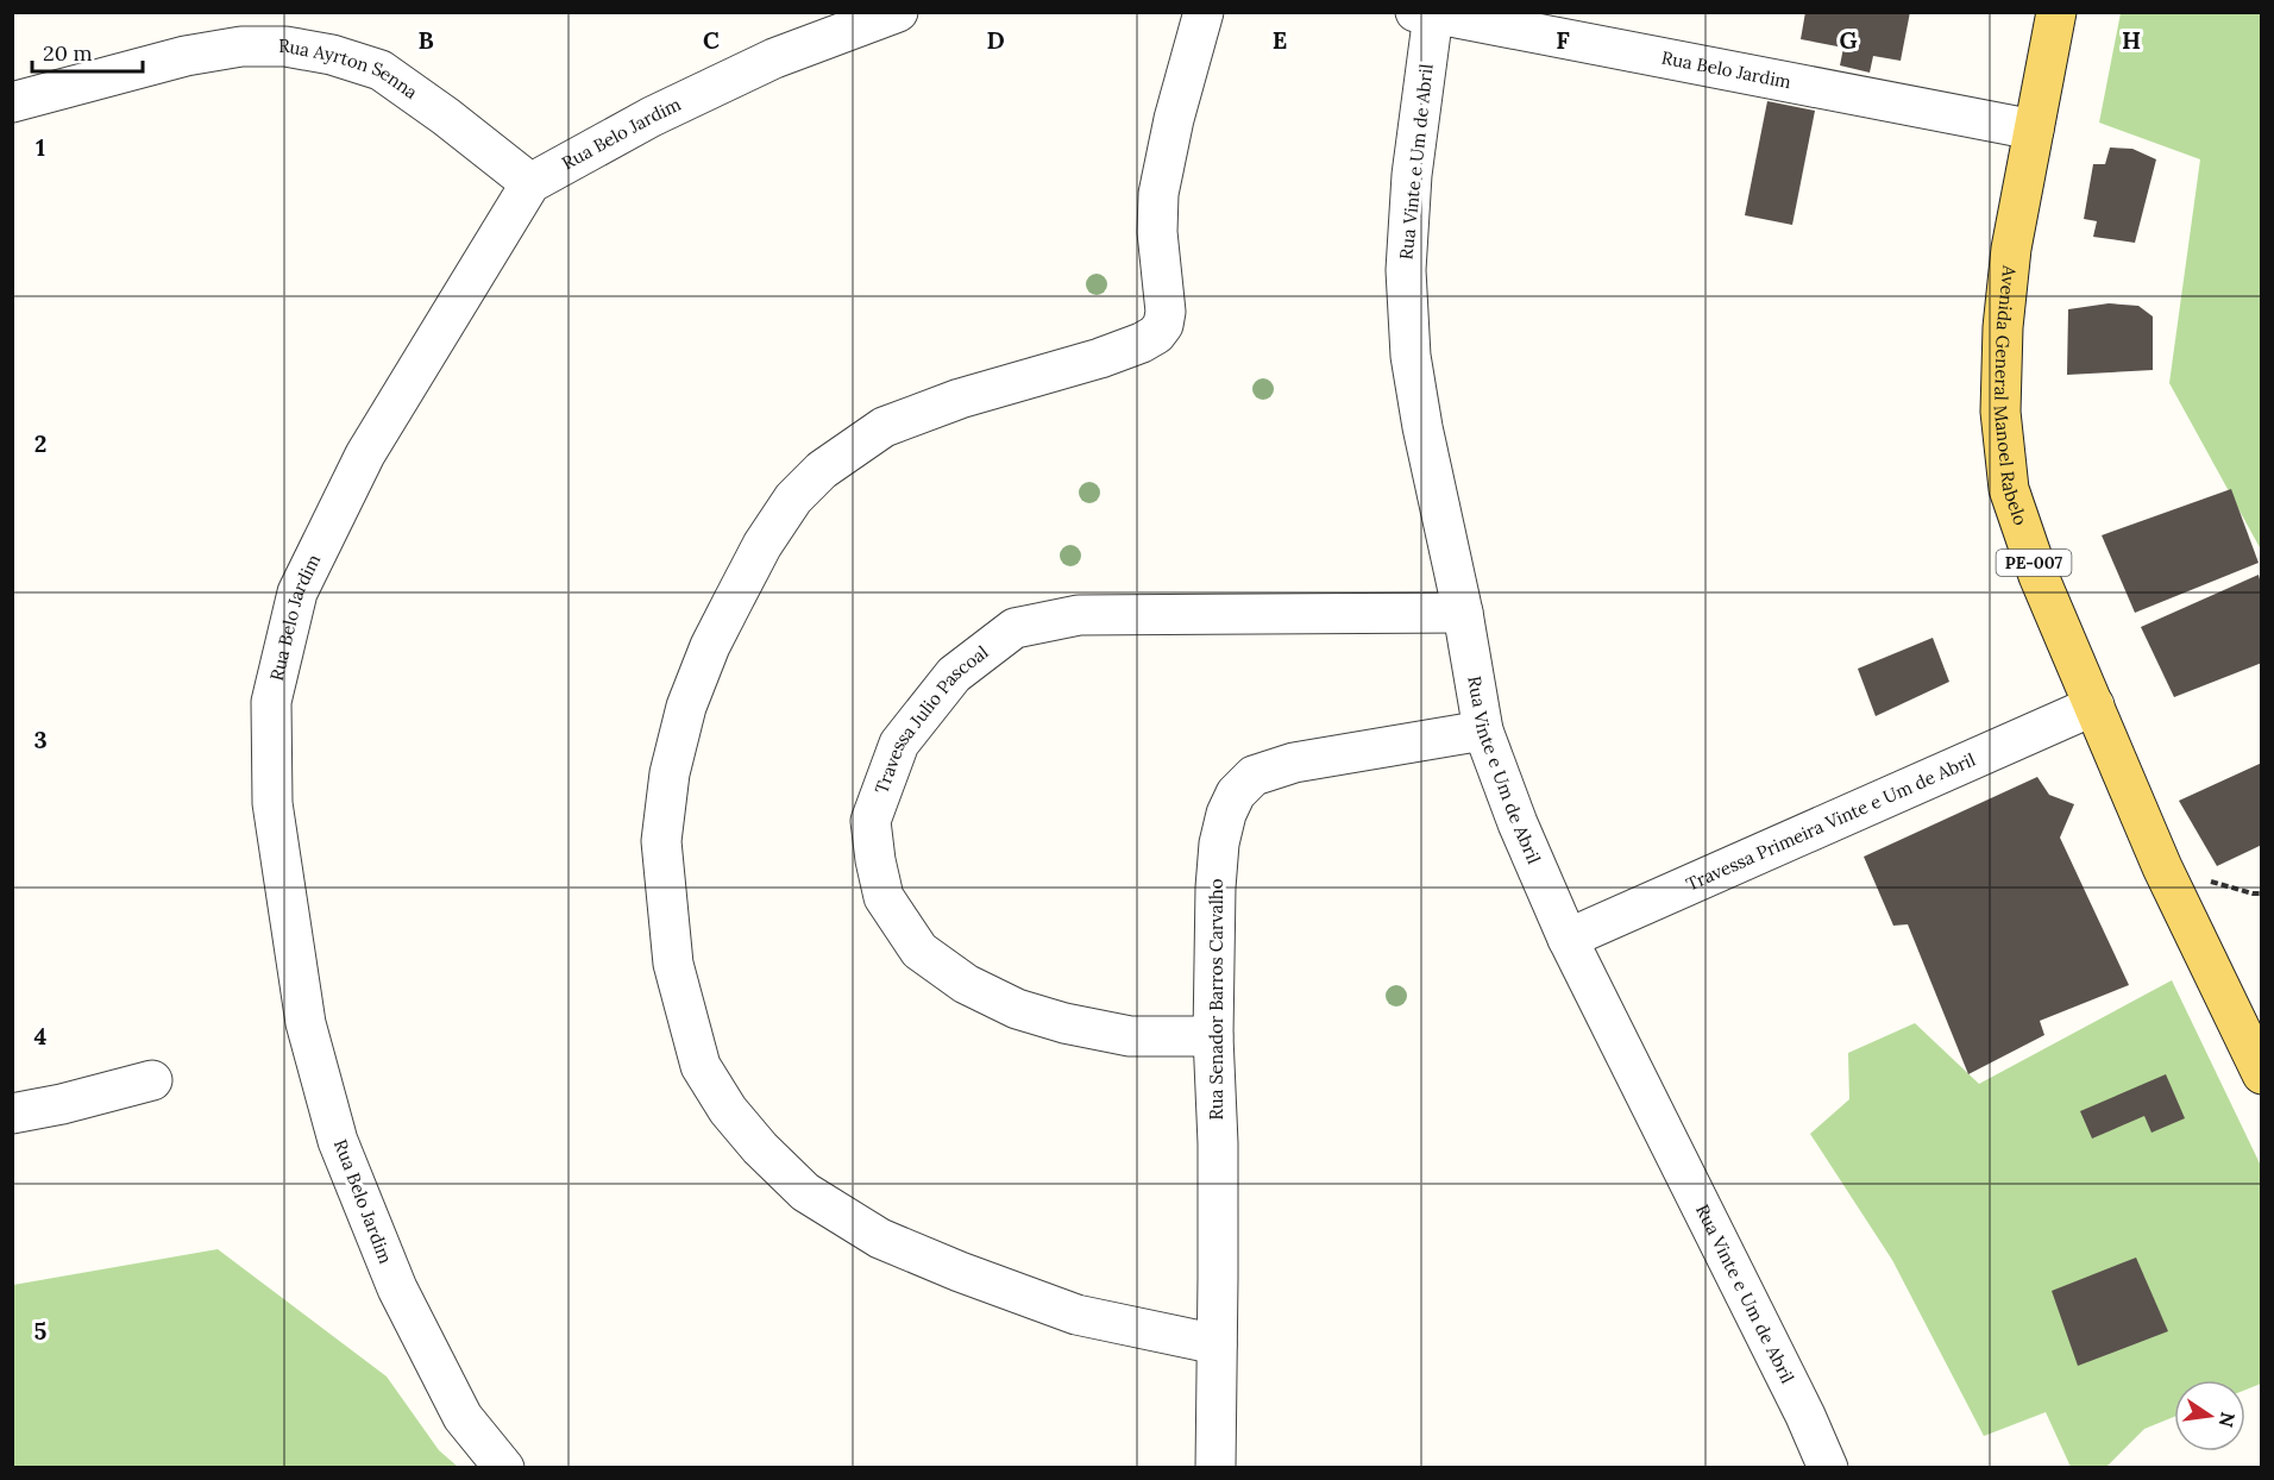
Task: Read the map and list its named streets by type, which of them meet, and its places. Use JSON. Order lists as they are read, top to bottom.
{
  "streets": {
    "main road": ["Avenida General Manoel Rabelo", "PE-007"],
    "street": [
      "Rua Belo Jardim",
      "Rua Ayrton Senna",
      "Rua Vinte e Um de Abril",
      "Travessa Julio Pascoal",
      "Travessa Primeira Vinte e Um de Abril",
      "Rua Senador Barros Carvalho"
    ]
  },
  "crossings": [
    ["Rua Belo Jardim", "Rua Ayrton Senna"],
    ["Rua Belo Jardim", "Rua Vinte e Um de Abril"],
    ["Rua Belo Jardim", "Avenida General Manoel Rabelo"],
    ["Rua Vinte e Um de Abril", "Travessa Julio Pascoal"],
    ["Rua Vinte e Um de Abril", "Travessa Primeira Vinte e Um de Abril"],
    ["Rua Vinte e Um de Abril", "Rua Senador Barros Carvalho"],
    ["Avenida General Manoel Rabelo", "Travessa Primeira Vinte e Um de Abril"],
    ["Travessa Julio Pascoal", "Rua Senador Barros Carvalho"]
  ],
  "scale_bar": "20 m",
  "north": "right",
  "grid": {
    "columns": [
      "B",
      "C",
      "D",
      "E",
      "F",
      "G",
      "H"
    ],
    "rows": [
      "1",
      "2",
      "3",
      "4",
      "5"
    ]
  }
}
